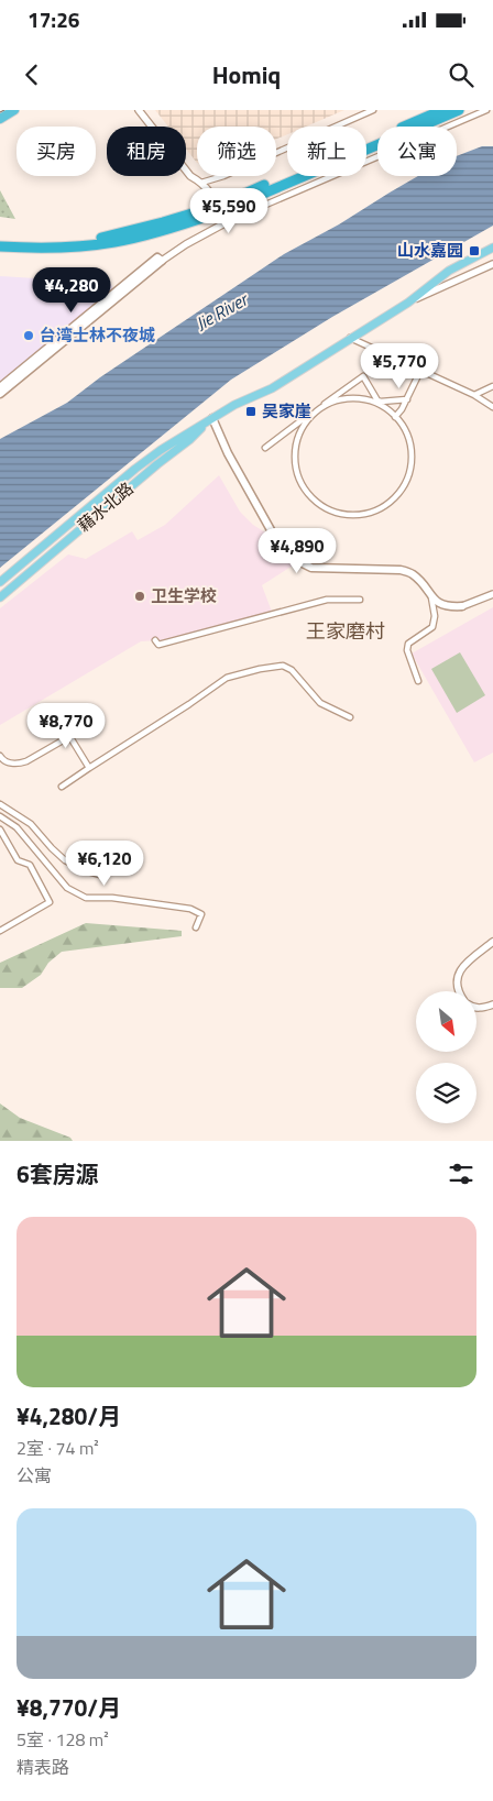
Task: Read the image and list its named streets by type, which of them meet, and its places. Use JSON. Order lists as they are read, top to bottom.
{
  "streets": {
    "main road": ["藉水北路"]
  },
  "districts": ["王家磨村"],
  "water": ["Jie River"],
  "places": {
    "transit": ["山水嘉园", "吴家崖"],
    "other": ["台湾士林不夜城", "卫生学校"]
  },
  "north": "bottom right",
  "page": {
    "status": "17:26",
    "header": "Homiq",
    "chip": [
      "买房",
      "租房",
      "筛选",
      "新上",
      "公寓"
    ],
    "price": [
      "¥5,590",
      "¥4,280",
      "¥5,770",
      "¥4,890",
      "¥8,770",
      "¥6,120"
    ],
    "heading": "6套房源",
    "list": [
      {
        "name": "¥4,280/月",
        "note": "2室 · 74 m² · 公寓"
      },
      {
        "name": "¥8,770/月",
        "note": "5室 · 128 m² · 精表路"
      }
    ]
  }
}
